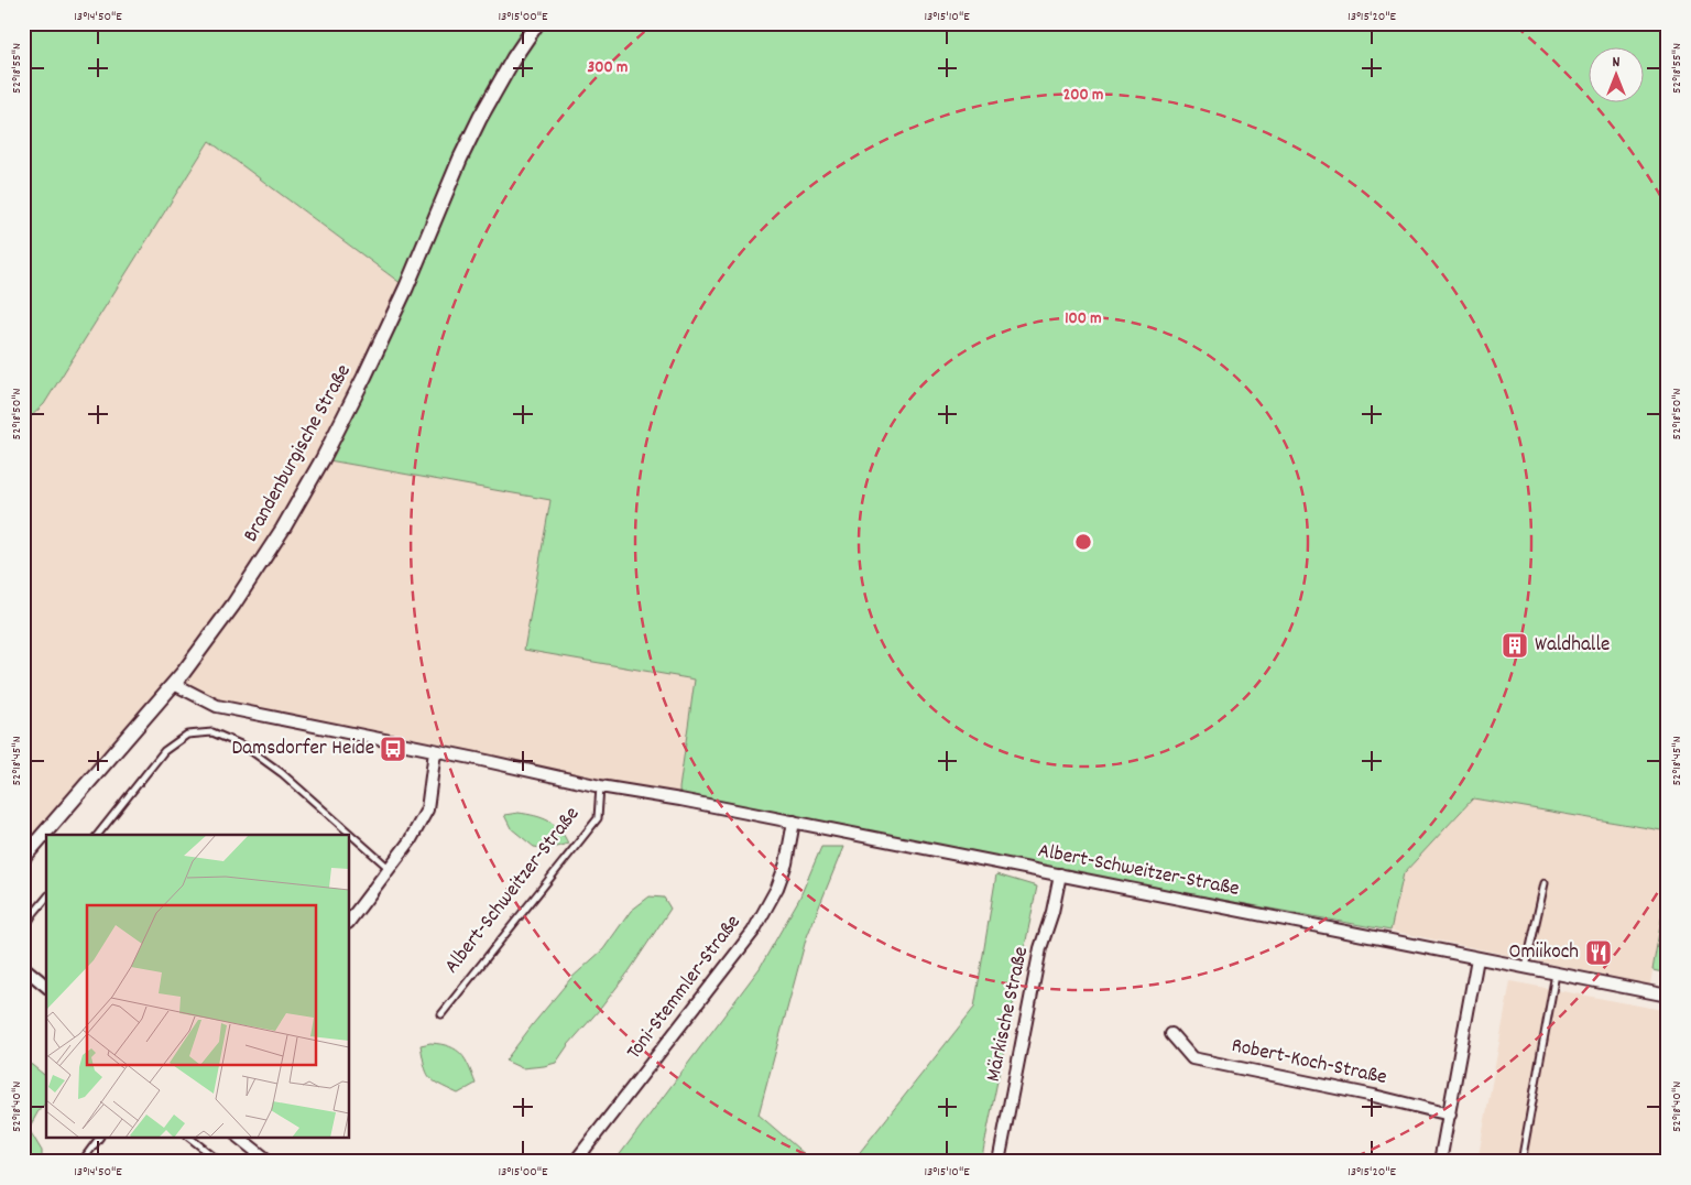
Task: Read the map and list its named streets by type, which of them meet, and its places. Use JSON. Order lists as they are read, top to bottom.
{
  "streets": {
    "street": [
      "Brandenburgische Straße",
      "Albert-Schweitzer-Straße",
      "Toni-Stemmler-Straße",
      "Märkische Straße",
      "Robert-Koch-Straße"
    ]
  },
  "crossings": [
    ["Brandenburgische Straße", "Albert-Schweitzer-Straße"],
    ["Albert-Schweitzer-Straße", "Toni-Stemmler-Straße"],
    ["Albert-Schweitzer-Straße", "Märkische Straße"]
  ],
  "places": {
    "building": ["Waldhalle"],
    "bus stop": ["Damsdorfer Heide"],
    "restaurant": ["Omiikoch"]
  },
  "north": "top",
  "coordinates": [
    "13°14'50\"E",
    "13°15'00\"E",
    "13°15'10\"E",
    "13°15'20\"E",
    "52°18'55\"N",
    "52°18'50\"N",
    "52°18'45\"N",
    "52°18'40\"N"
  ],
  "rings": ["300 m", "200 m", "100 m"]
}
